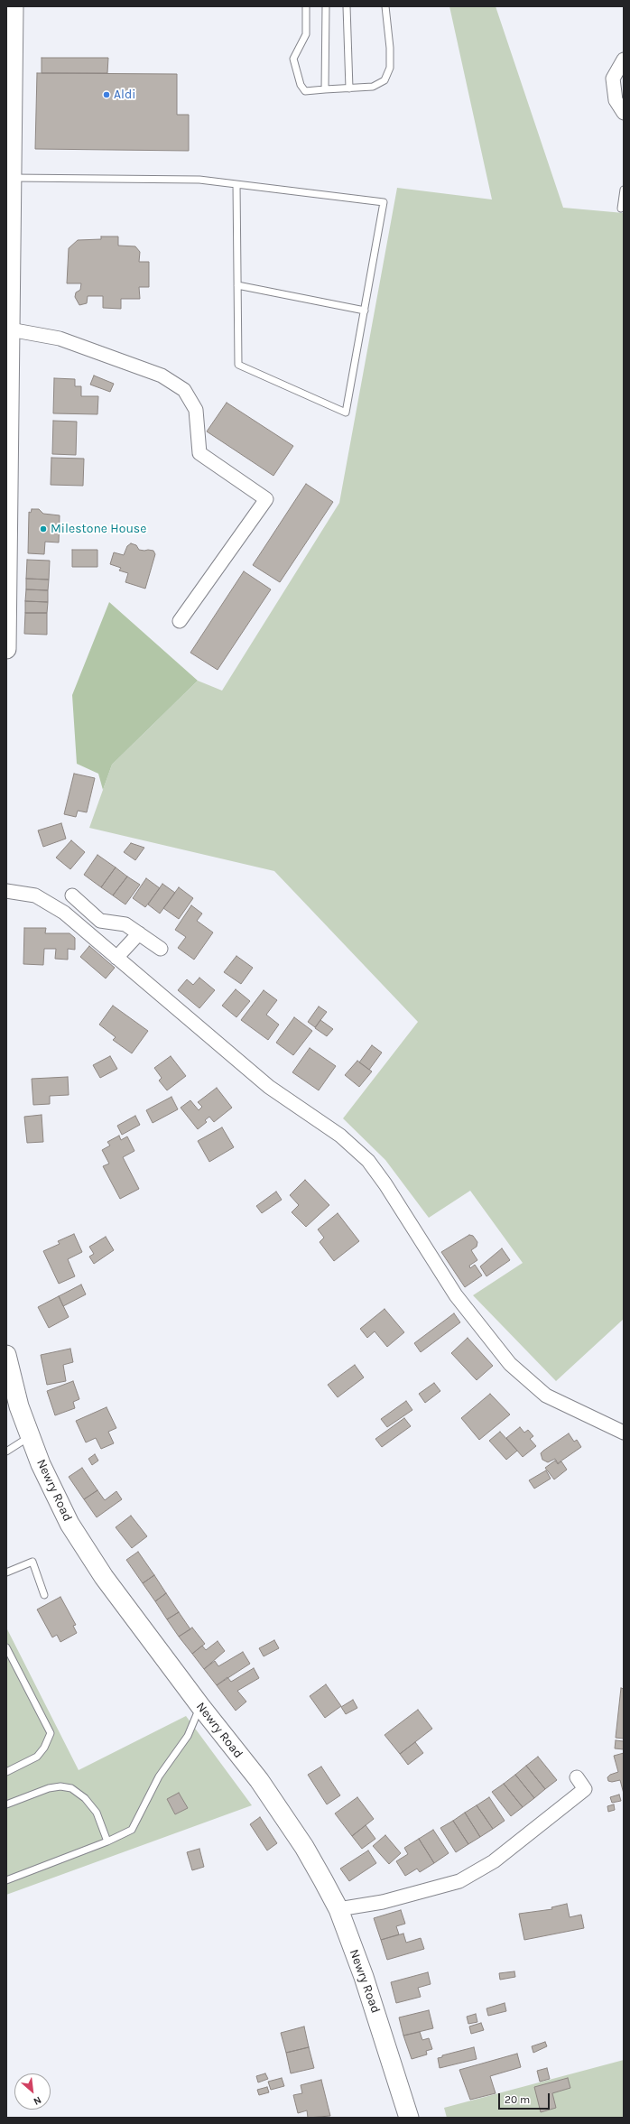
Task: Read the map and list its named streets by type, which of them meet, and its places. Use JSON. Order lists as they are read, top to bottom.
{
  "streets": {
    "main road": ["Newry Road"]
  },
  "places": ["Aldi", "Milestone House"],
  "scale_bar": "20 m",
  "north": "bottom right"
}
